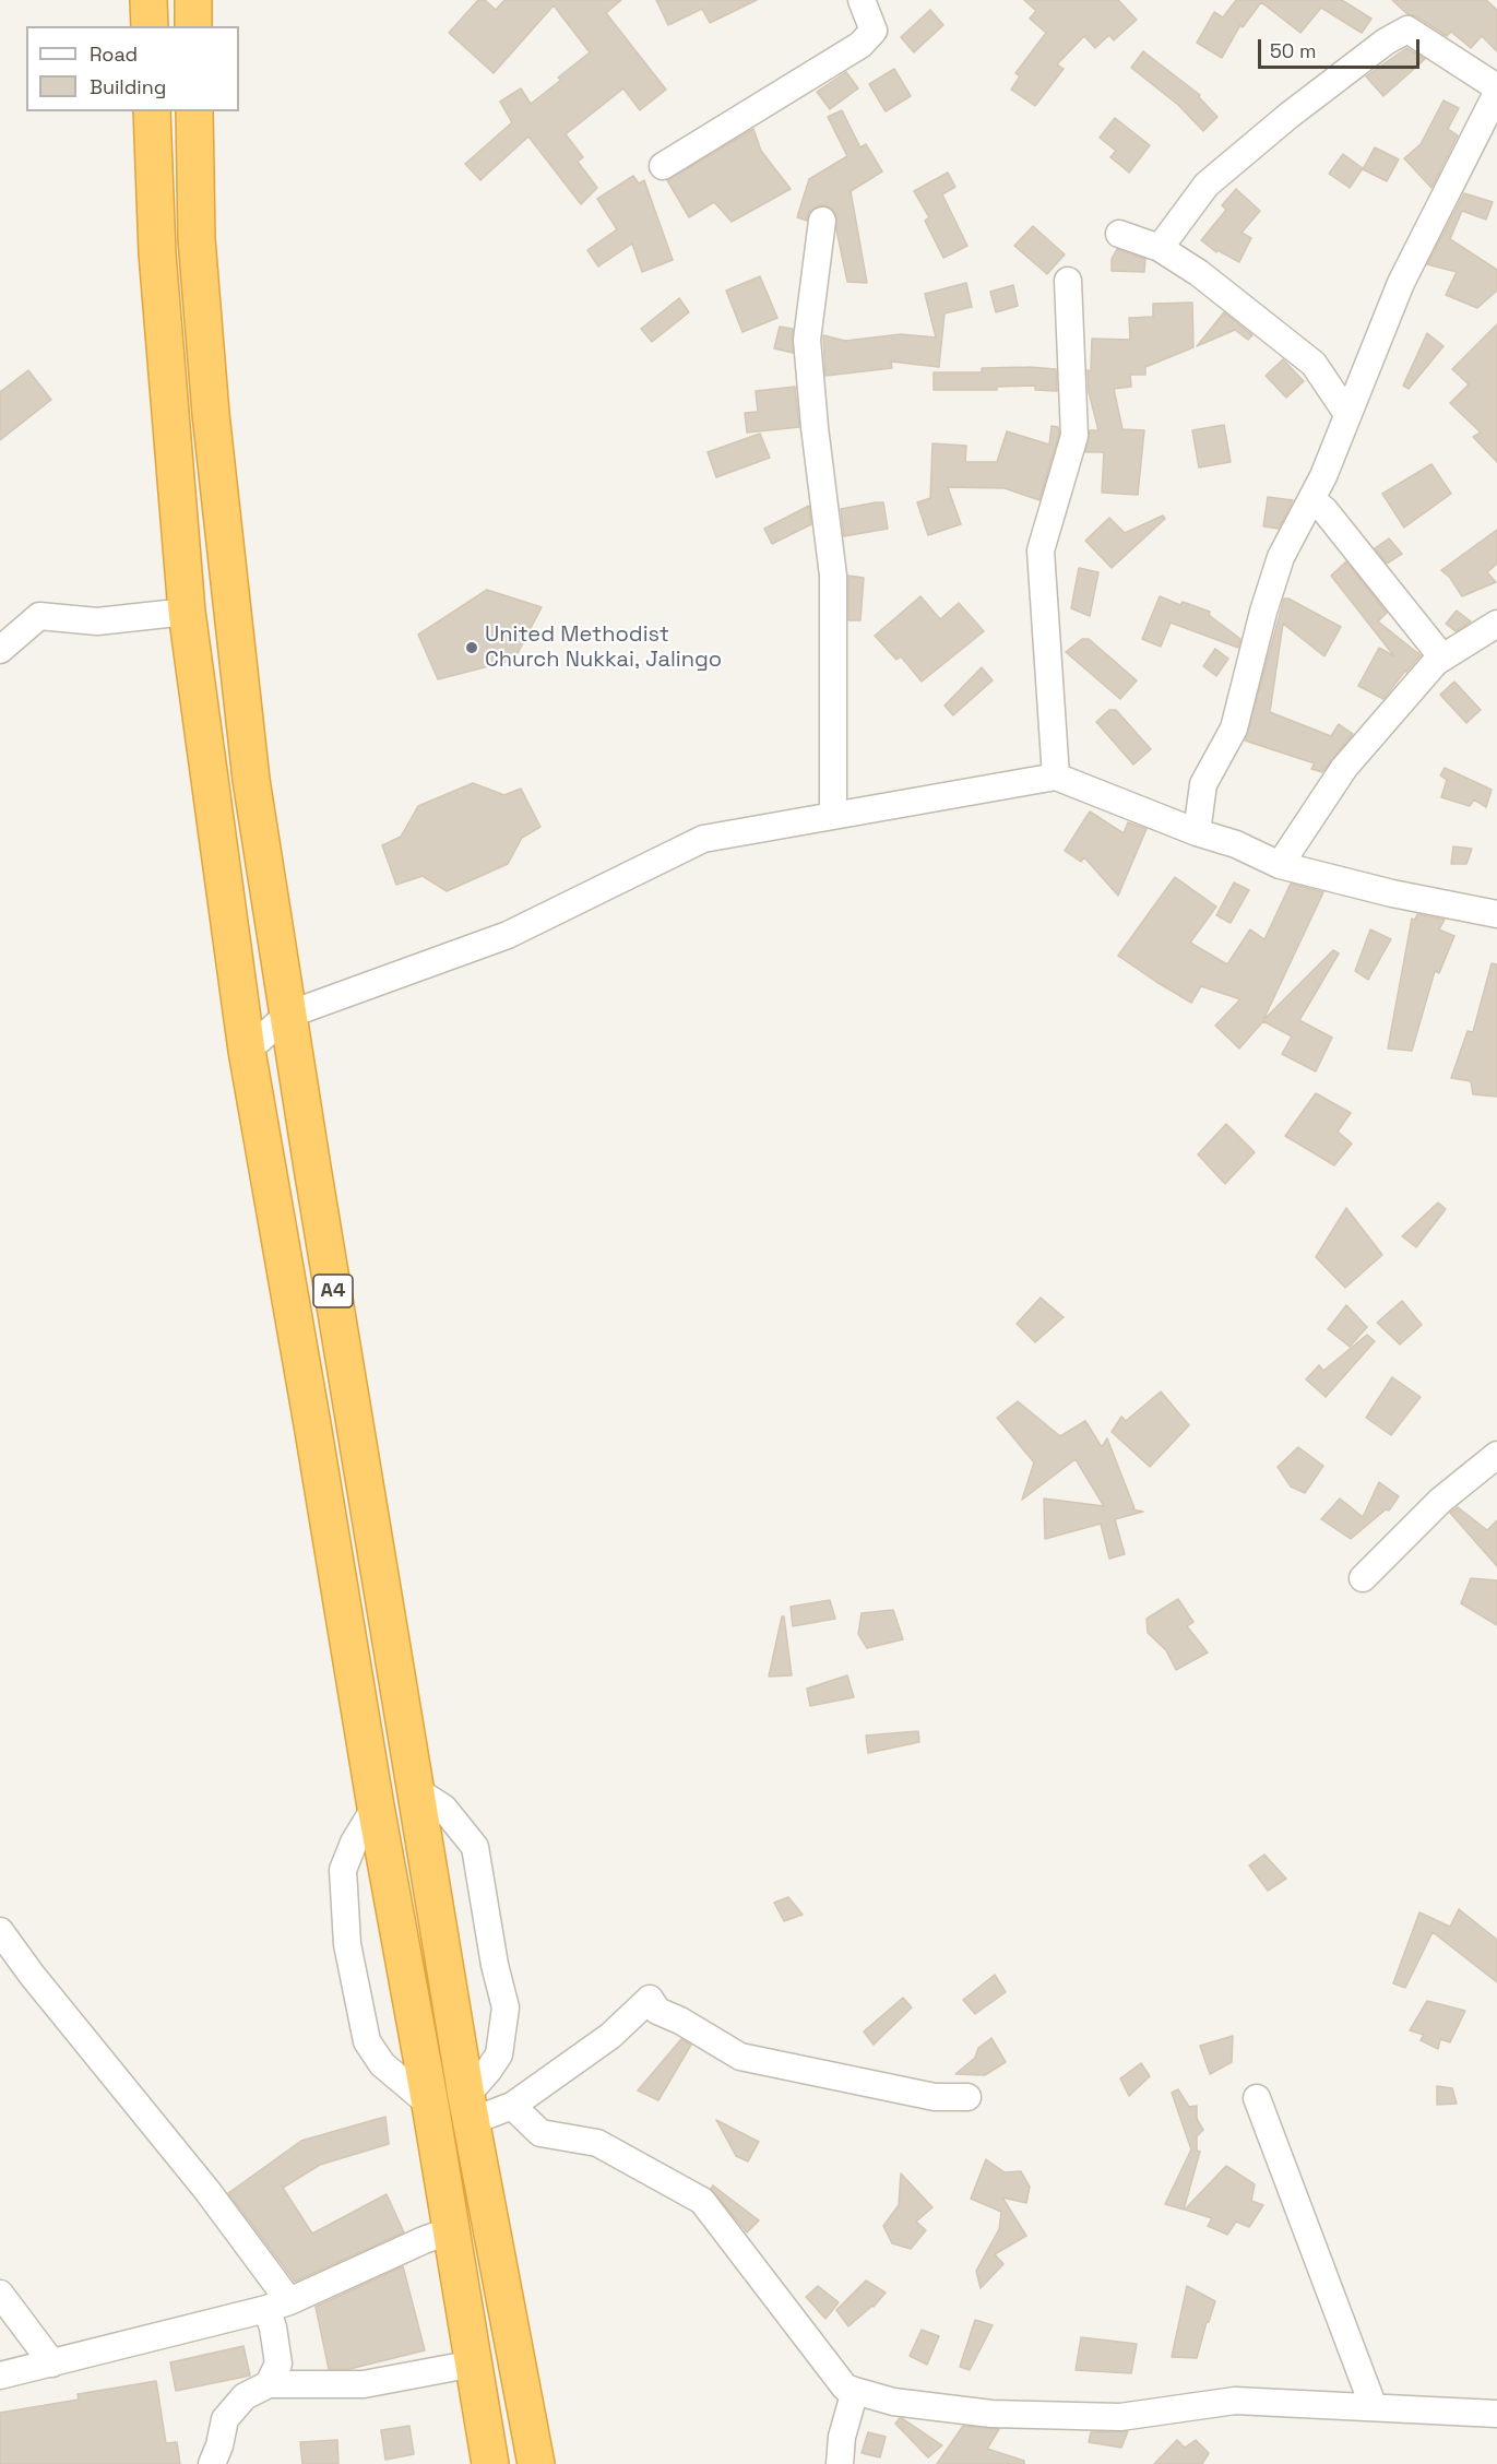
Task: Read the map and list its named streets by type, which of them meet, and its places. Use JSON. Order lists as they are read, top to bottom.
{
  "streets": {
    "highway": ["A4"]
  },
  "places": ["United Methodist Church Nukkai, Jalingo"],
  "legend": ["Road", "Building"],
  "scale_bar": "50 m"
}
